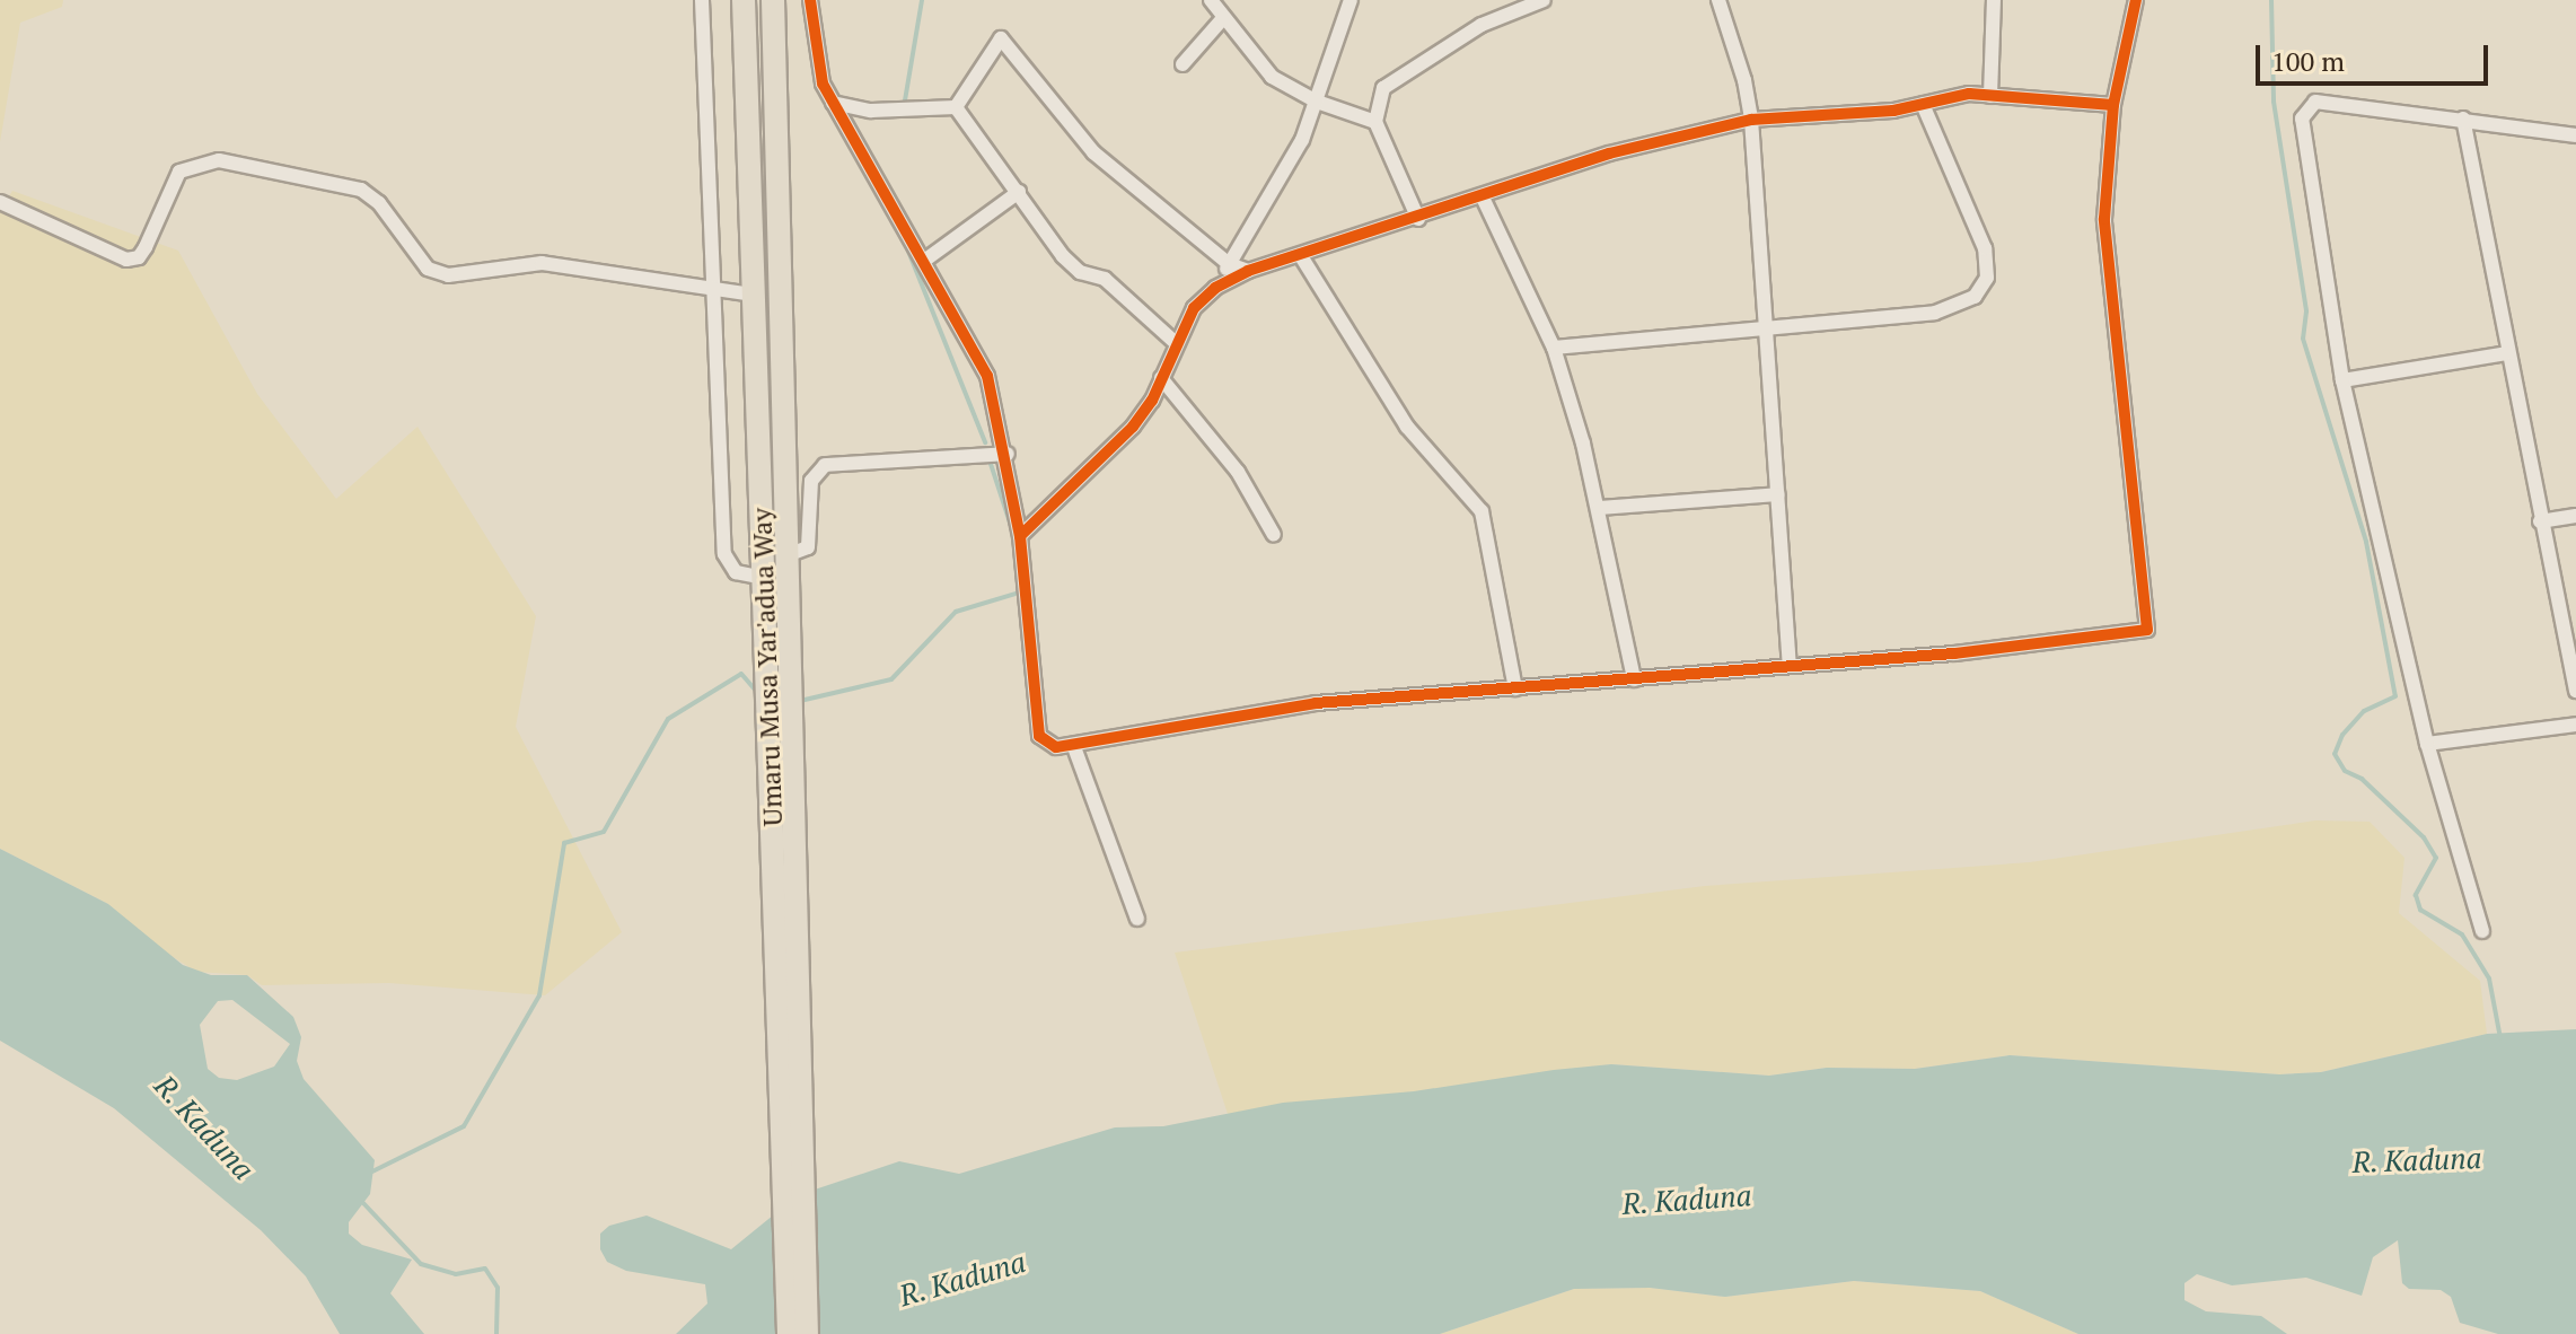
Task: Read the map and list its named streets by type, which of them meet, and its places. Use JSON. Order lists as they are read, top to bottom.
{
  "streets": {
    "main road": ["Umaru Musa Yar'adua Way"]
  },
  "water": ["R. Kaduna"],
  "scale_bar": "100 m"
}
